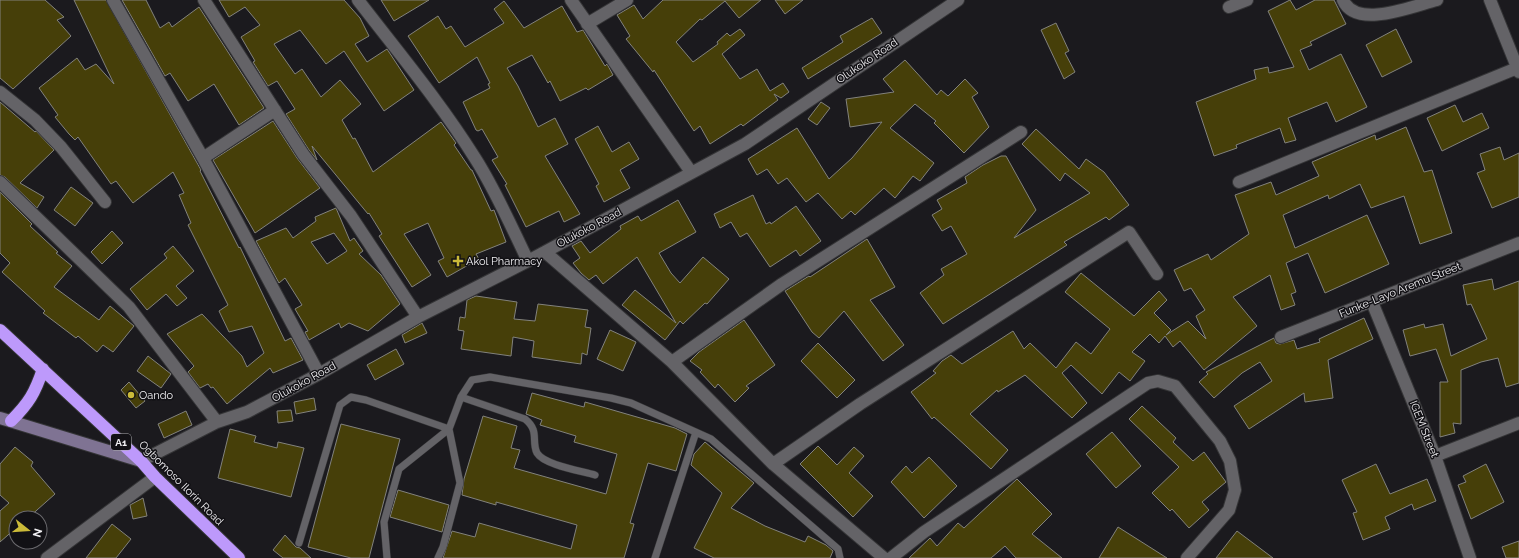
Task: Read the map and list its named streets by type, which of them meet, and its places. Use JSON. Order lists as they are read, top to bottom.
{
  "streets": {
    "highway": ["A1", "Ogbomoso Ilorin Road"],
    "street": ["Olukoko Road", "Funke-Layo Aremu Street", "IGEM Street"]
  },
  "crossings": [
    ["Olukoko Road", "Ogbomoso Ilorin Road"],
    ["Funke-Layo Aremu Street", "IGEM Street"]
  ],
  "places": {
    "health": ["Akol Pharmacy"],
    "other": ["Oando"]
  },
  "north": "right"
}
